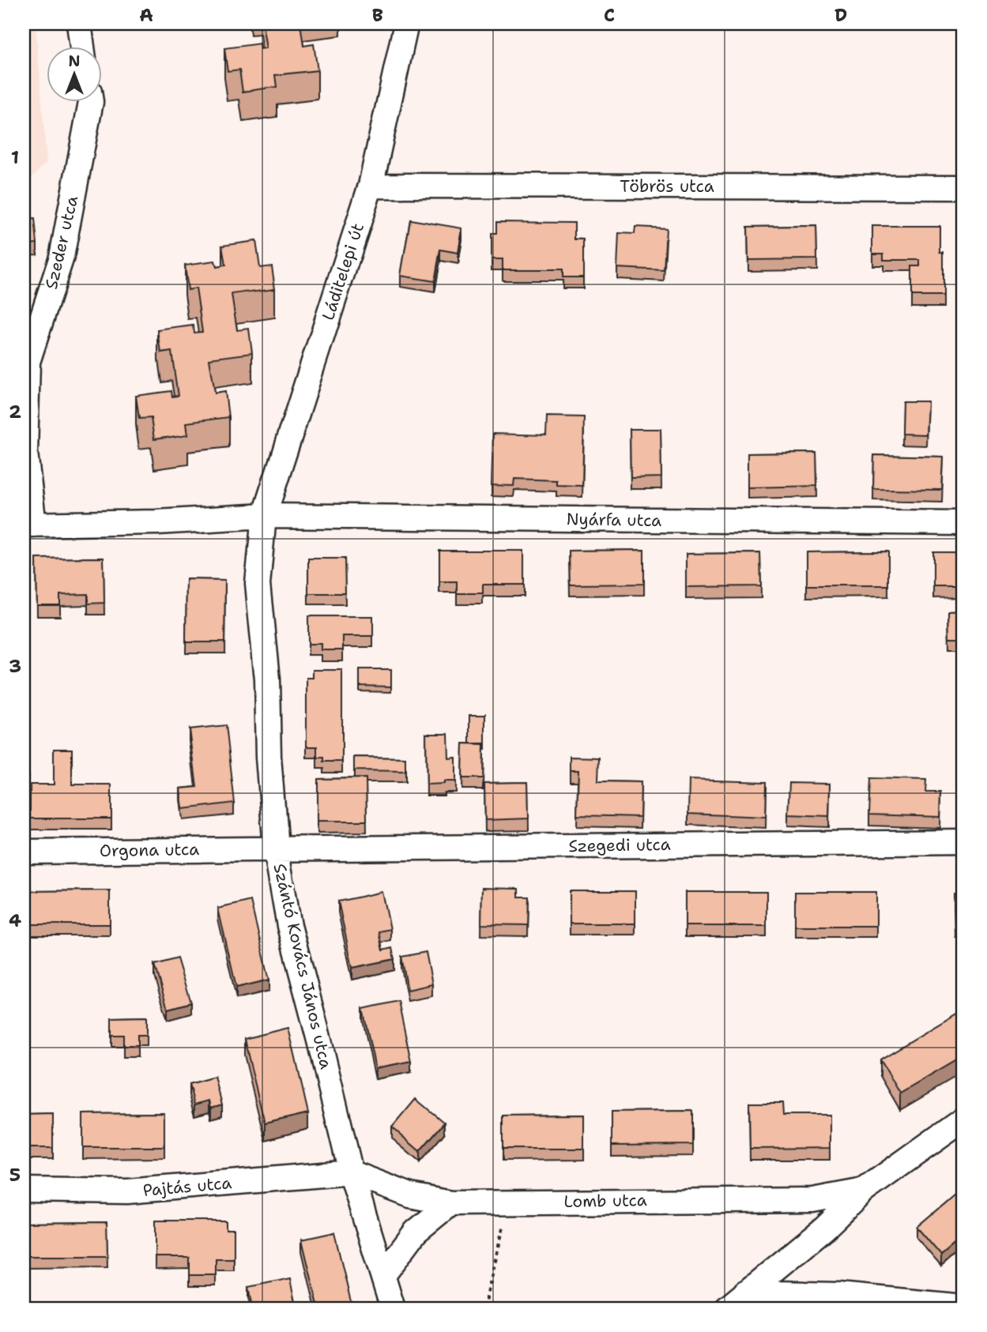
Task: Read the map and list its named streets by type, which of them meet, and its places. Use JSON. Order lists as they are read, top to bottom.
{
  "streets": {
    "street": [
      "Töbrös utca",
      "Szeder utca",
      "Láditelepi út",
      "Nyárfa utca",
      "Szegedi utca",
      "Orgona utca",
      "Szántó Kovács János utca",
      "Pajtás utca",
      "Lomb utca"
    ]
  },
  "crossings": [
    ["Töbrös utca", "Láditelepi út"],
    ["Szeder utca", "Láditelepi út"],
    ["Szeder utca", "Nyárfa utca"],
    ["Szeder utca", "Szántó Kovács János utca"],
    ["Láditelepi út", "Nyárfa utca"],
    ["Láditelepi út", "Szántó Kovács János utca"],
    ["Nyárfa utca", "Szántó Kovács János utca"],
    ["Szegedi utca", "Orgona utca"],
    ["Szegedi utca", "Szántó Kovács János utca"],
    ["Orgona utca", "Szántó Kovács János utca"],
    ["Szántó Kovács János utca", "Pajtás utca"],
    ["Szántó Kovács János utca", "Lomb utca"],
    ["Pajtás utca", "Lomb utca"]
  ],
  "north": "top",
  "grid": {
    "columns": [
      "A",
      "B",
      "C",
      "D"
    ],
    "rows": [
      "1",
      "2",
      "3",
      "4",
      "5"
    ]
  }
}
